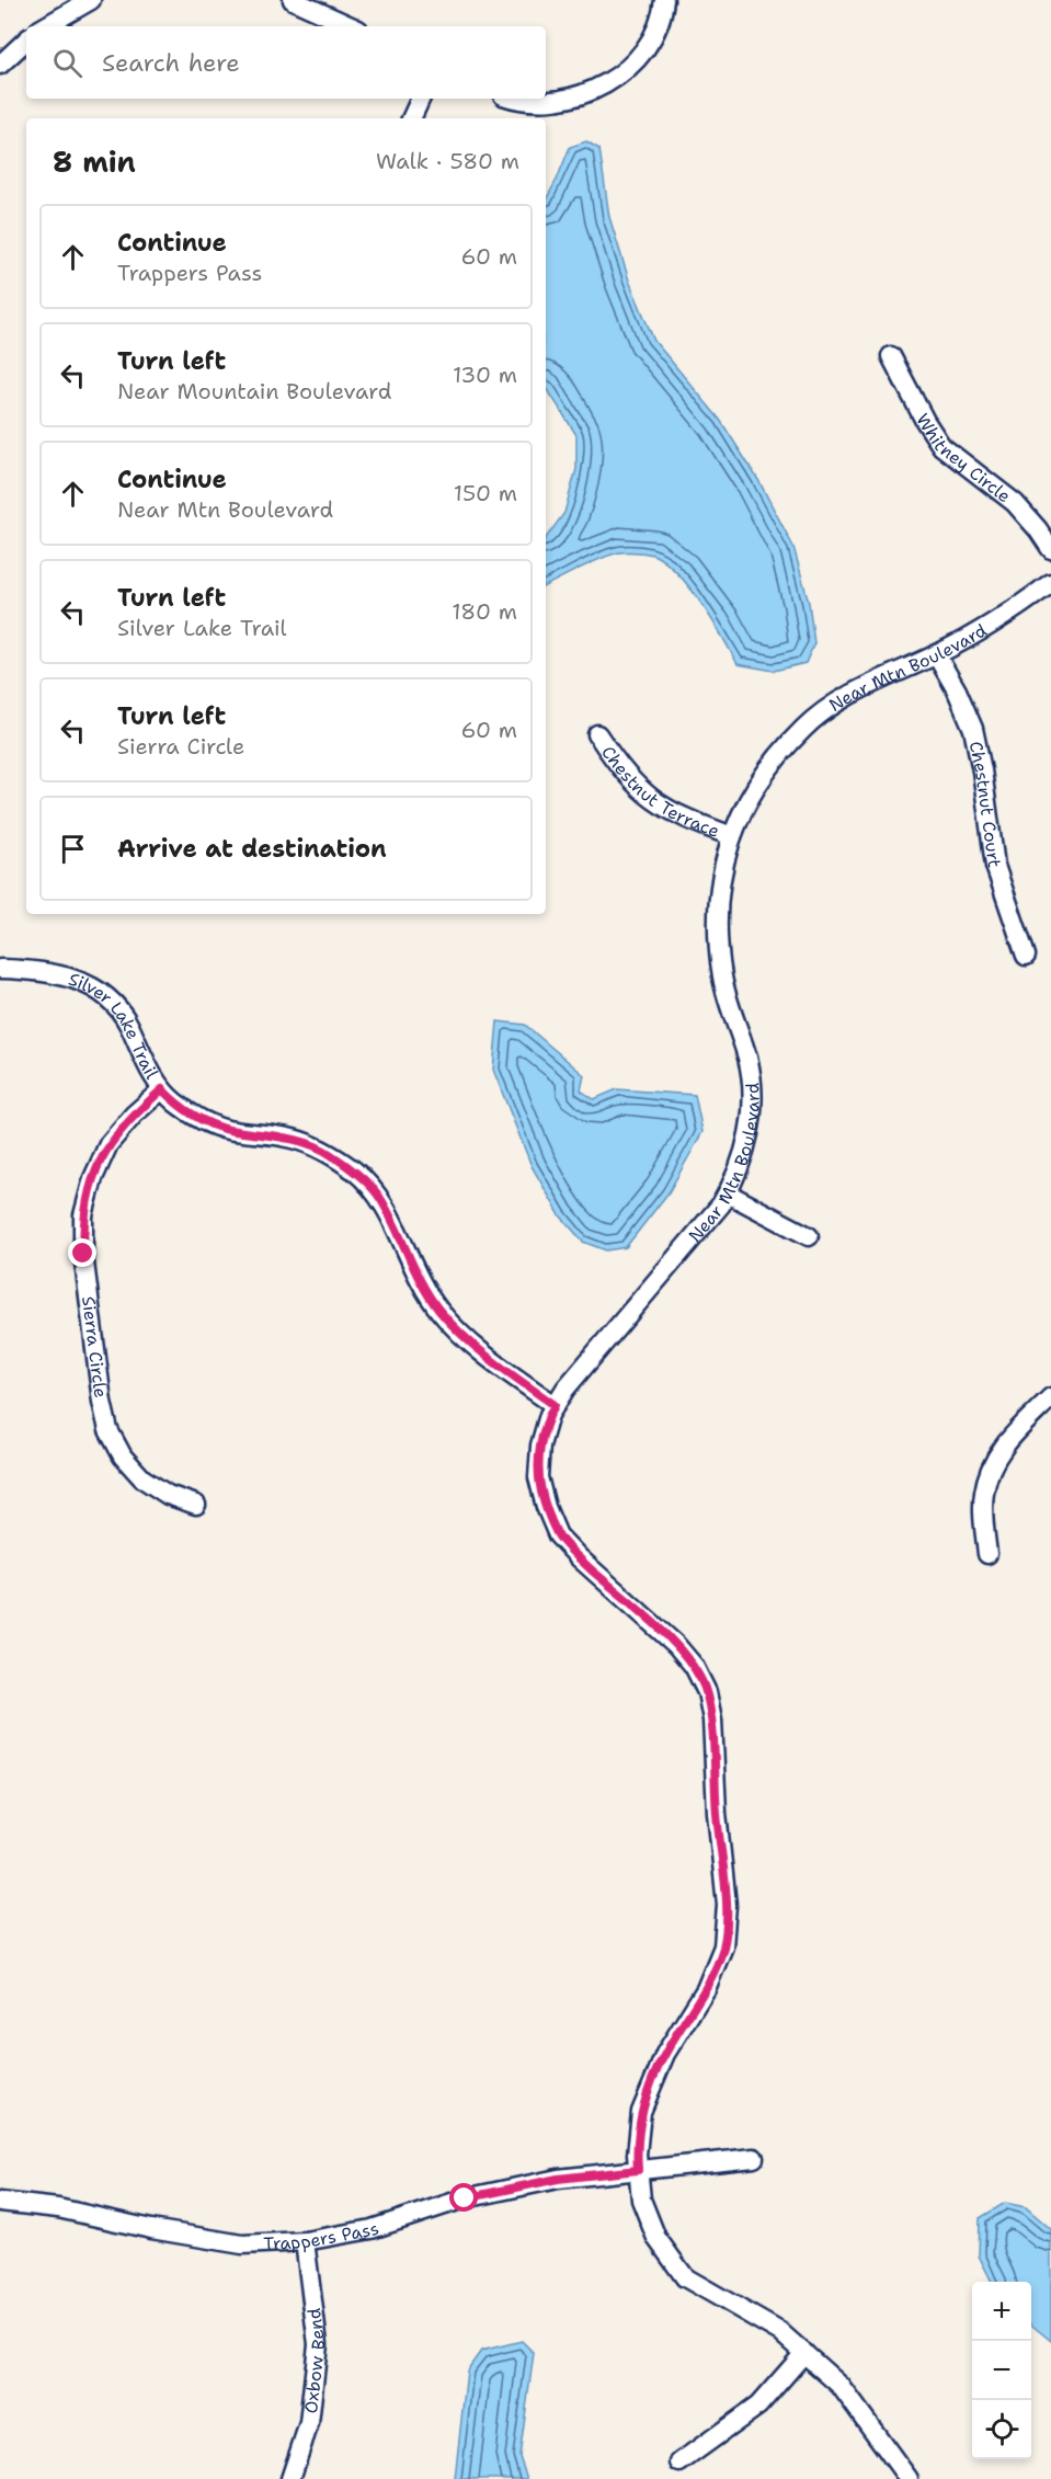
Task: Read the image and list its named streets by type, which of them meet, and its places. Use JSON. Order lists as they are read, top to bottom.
{
  "streets": {
    "street": [
      "Whitney Circle",
      "Near Mtn Boulevard",
      "Chestnut Terrace",
      "Chestnut Court",
      "Silver Lake Trail",
      "Sierra Circle",
      "Trappers Pass",
      "Oxbow Bend"
    ]
  },
  "crossings": [
    ["Near Mtn Boulevard", "Chestnut Terrace"],
    ["Near Mtn Boulevard", "Chestnut Court"],
    ["Near Mtn Boulevard", "Silver Lake Trail"],
    ["Near Mtn Boulevard", "Trappers Pass"],
    ["Silver Lake Trail", "Sierra Circle"],
    ["Trappers Pass", "Oxbow Bend"]
  ],
  "page": {
    "search": "Search here",
    "heading": ["8 min", "Walk · 580 m"],
    "list": [
      ["Continue", "Trappers Pass", "60 m"],
      ["Turn left", "Near Mountain Boulevard", "130 m"],
      ["Continue", "Near Mtn Boulevard", "150 m"],
      ["Turn left", "Silver Lake Trail", "180 m"],
      ["Turn left", "Sierra Circle", "60 m"],
      "Arrive at destination"
    ],
    "map_buttons": ["+", "−"]
  }
}
